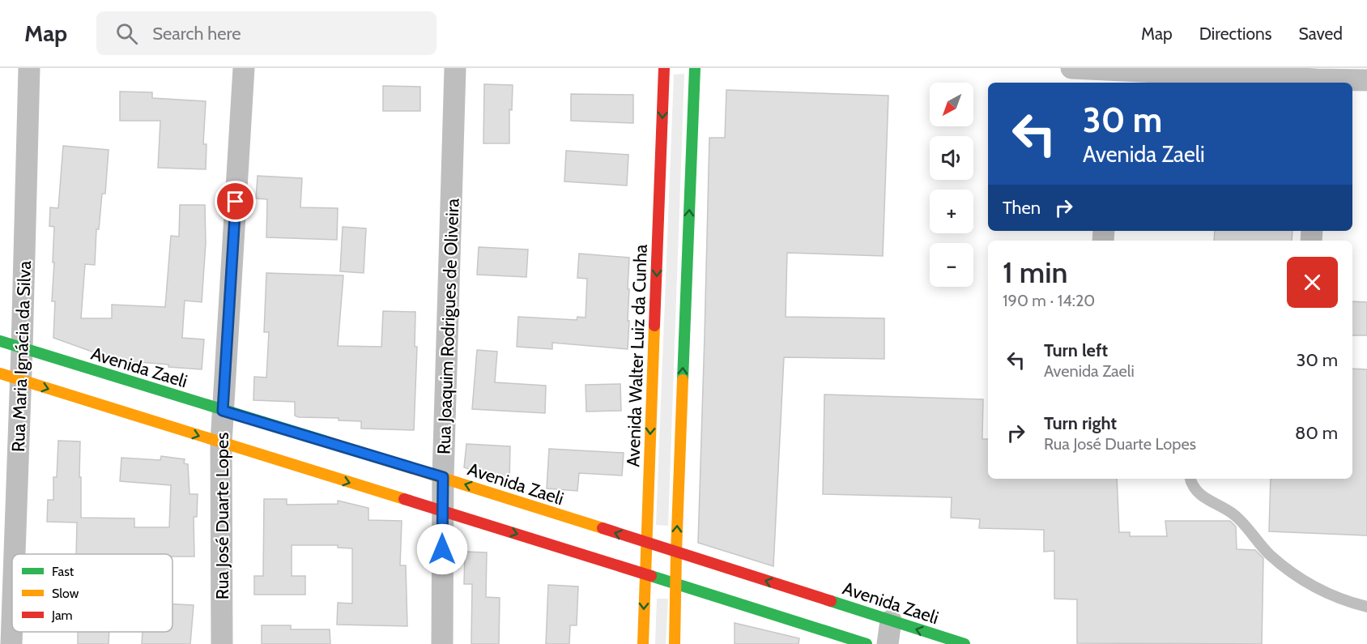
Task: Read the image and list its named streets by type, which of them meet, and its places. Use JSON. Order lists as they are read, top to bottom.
{
  "streets": {
    "street": [
      "Rua Joaquim Rodrigues de Oliveira",
      "Avenida Walter Luiz da Cunha",
      "Rua Maria Ignácia da Silva",
      "Avenida Zaeli",
      "Rua José Duarte Lopes"
    ]
  },
  "crossings": [
    ["Rua Joaquim Rodrigues de Oliveira", "Avenida Zaeli"],
    ["Avenida Walter Luiz da Cunha", "Avenida Zaeli"],
    ["Rua Maria Ignácia da Silva", "Avenida Zaeli"],
    ["Avenida Zaeli", "Rua José Duarte Lopes"]
  ],
  "legend": ["Fast", "Slow", "Jam"],
  "north": "bottom left",
  "page": {
    "header": "Map",
    "search": "Search here",
    "nav": ["Map", "Directions", "Saved"],
    "map_buttons": ["+", "−"],
    "turn": ["30 m", "Avenida Zaeli"],
    "then": "Then",
    "heading": ["1 min", "190 m · 14:20"],
    "list": [
      {
        "name": "Turn left",
        "note": "Avenida Zaeli",
        "value": "30 m"
      },
      {
        "name": "Turn right",
        "note": "Rua José Duarte Lopes",
        "value": "80 m"
      }
    ]
  }
}
